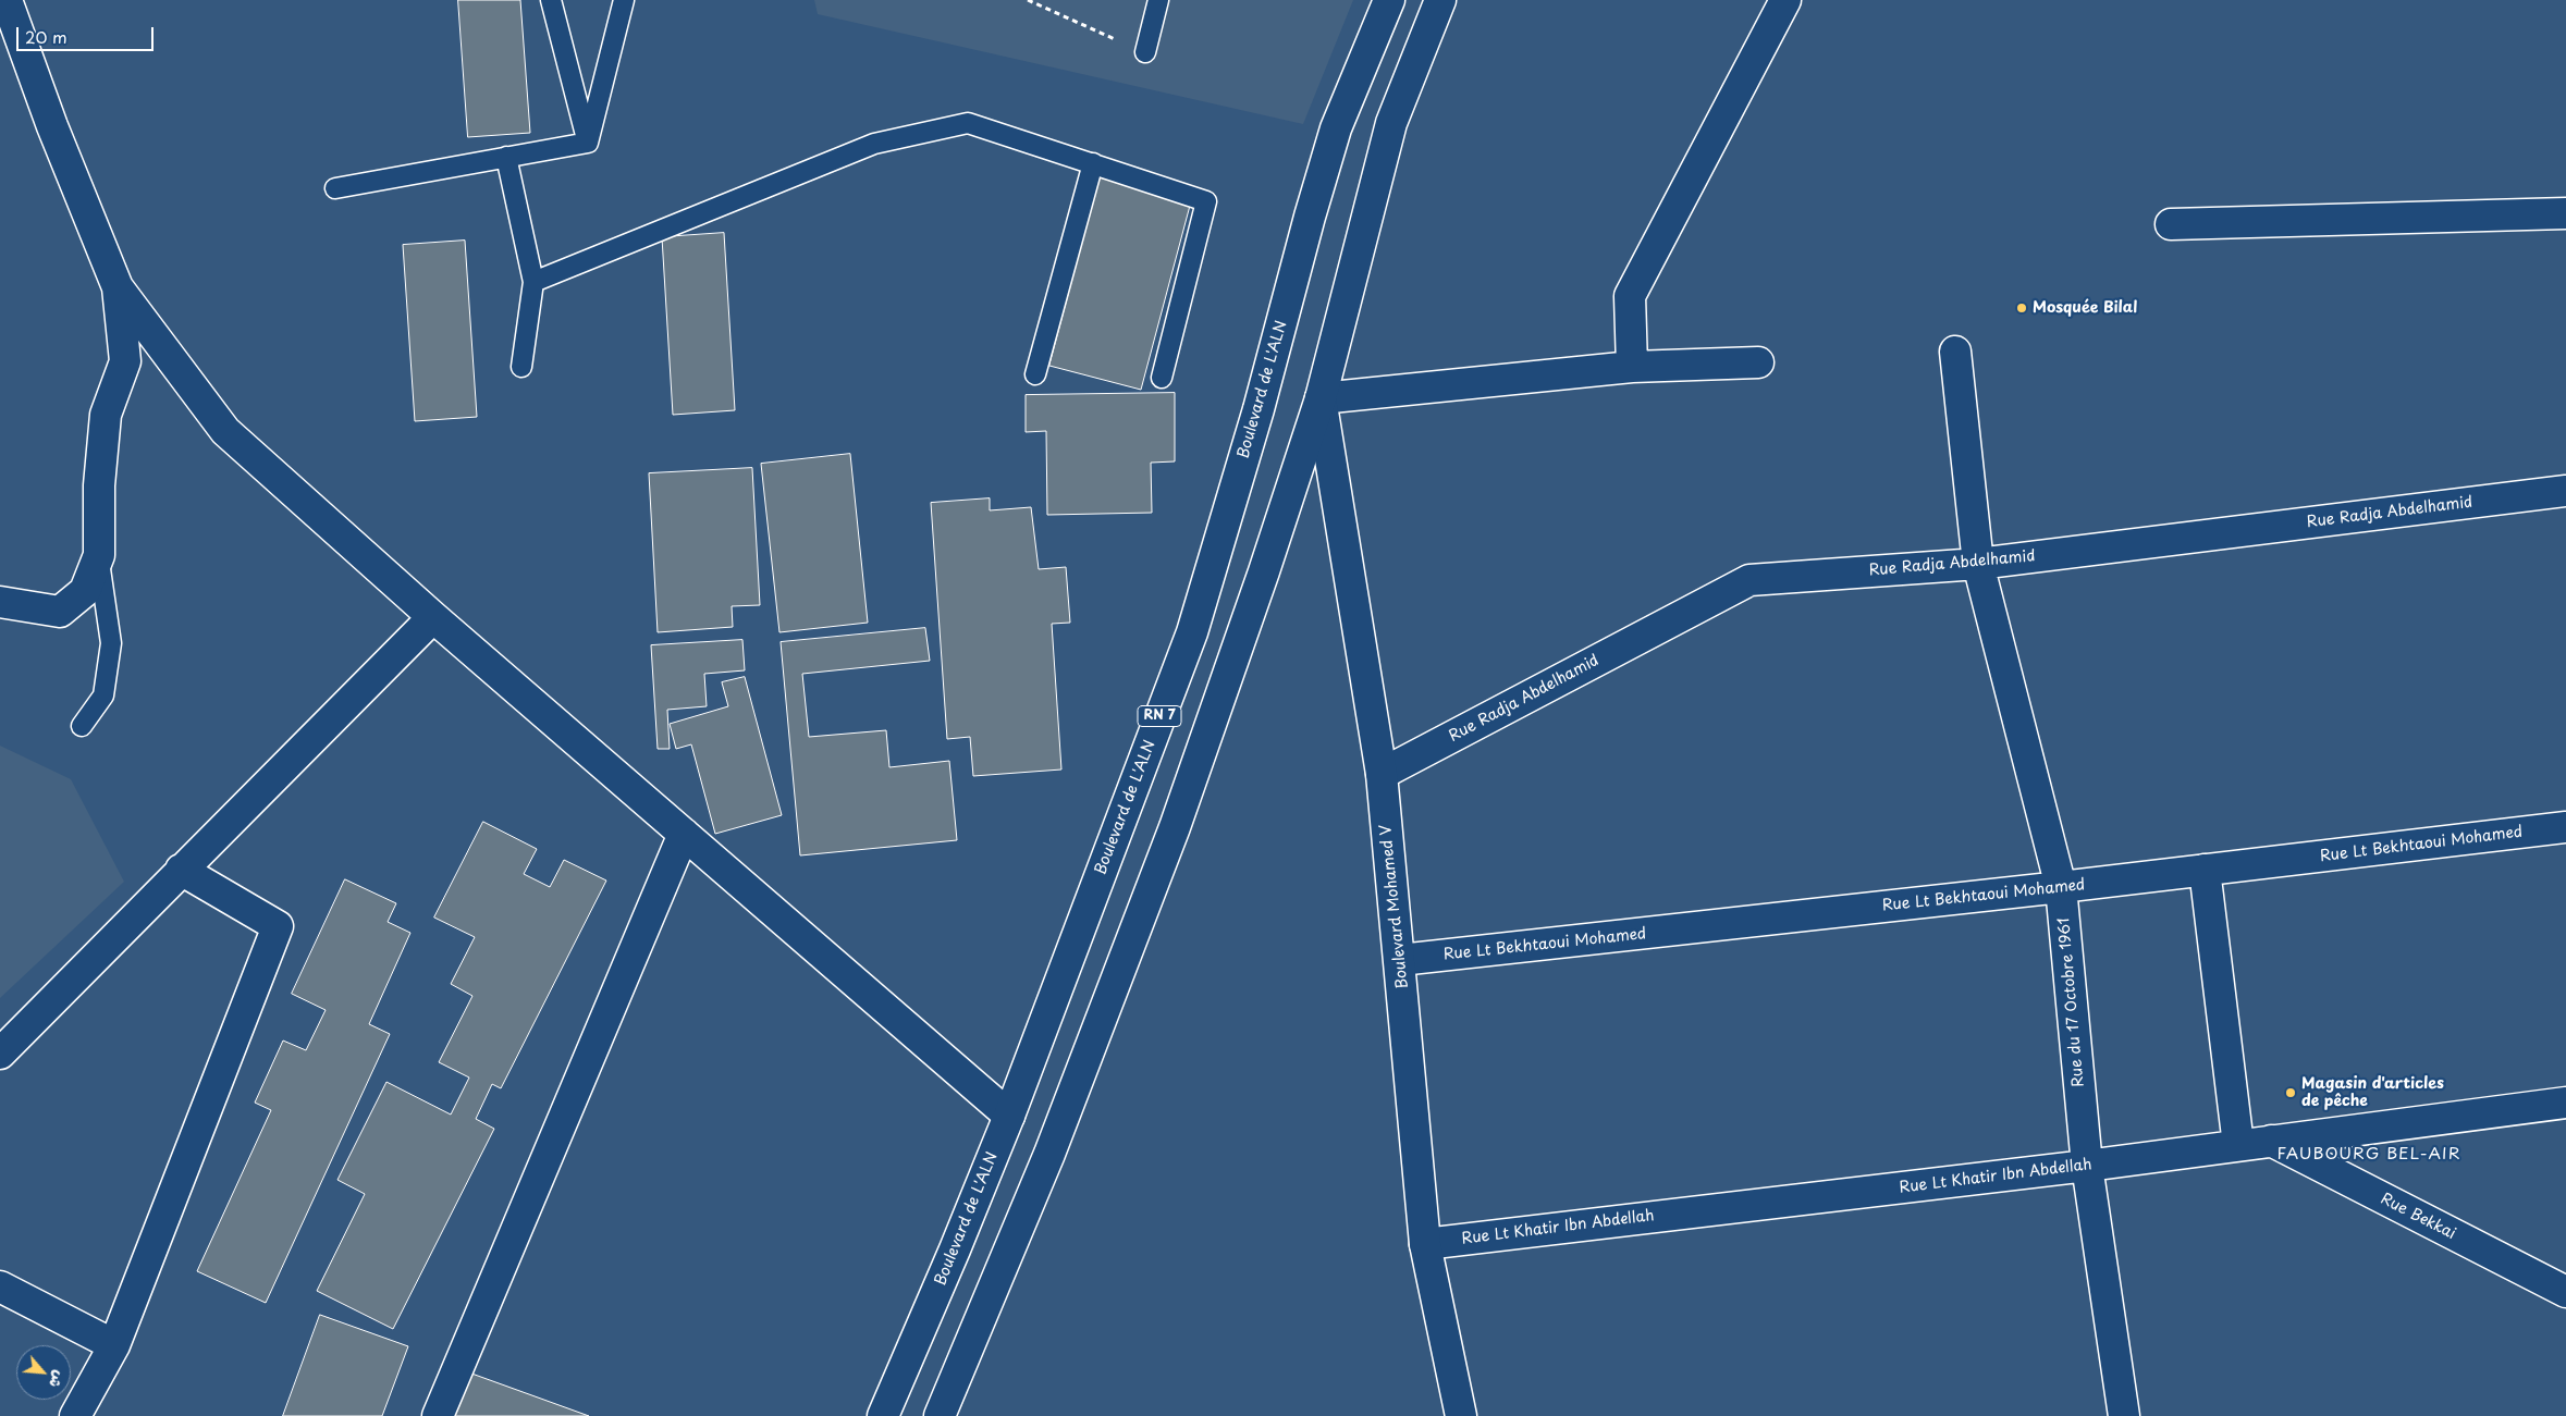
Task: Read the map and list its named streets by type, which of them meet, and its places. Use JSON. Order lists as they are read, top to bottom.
{
  "streets": {
    "street": [
      "Boulevard de L'ALN",
      "Rue Radja Abdelhamid",
      "RN 7",
      "Rue Lt Bekhtaoui Mohamed",
      "Boulevard Mohamed V",
      "Rue du 17 Octobre 1961",
      "Rue Lt Khatir Ibn Abdellah",
      "Rue Bekkai"
    ]
  },
  "crossings": [
    ["Rue Radja Abdelhamid", "Boulevard Mohamed V"],
    ["Rue Radja Abdelhamid", "Rue du 17 Octobre 1961"],
    ["Rue Lt Bekhtaoui Mohamed", "Boulevard Mohamed V"],
    ["Rue Lt Bekhtaoui Mohamed", "Rue du 17 Octobre 1961"],
    ["Boulevard Mohamed V", "Rue Lt Khatir Ibn Abdellah"],
    ["Rue du 17 Octobre 1961", "Rue Lt Khatir Ibn Abdellah"],
    ["Rue Lt Khatir Ibn Abdellah", "Rue Bekkai"]
  ],
  "districts": ["FAUBOURG BEL-AIR"],
  "places": ["Mosquée Bilal", "Magasin d'articles de pêche"],
  "scale_bar": "20 m",
  "north": "bottom right"
}
